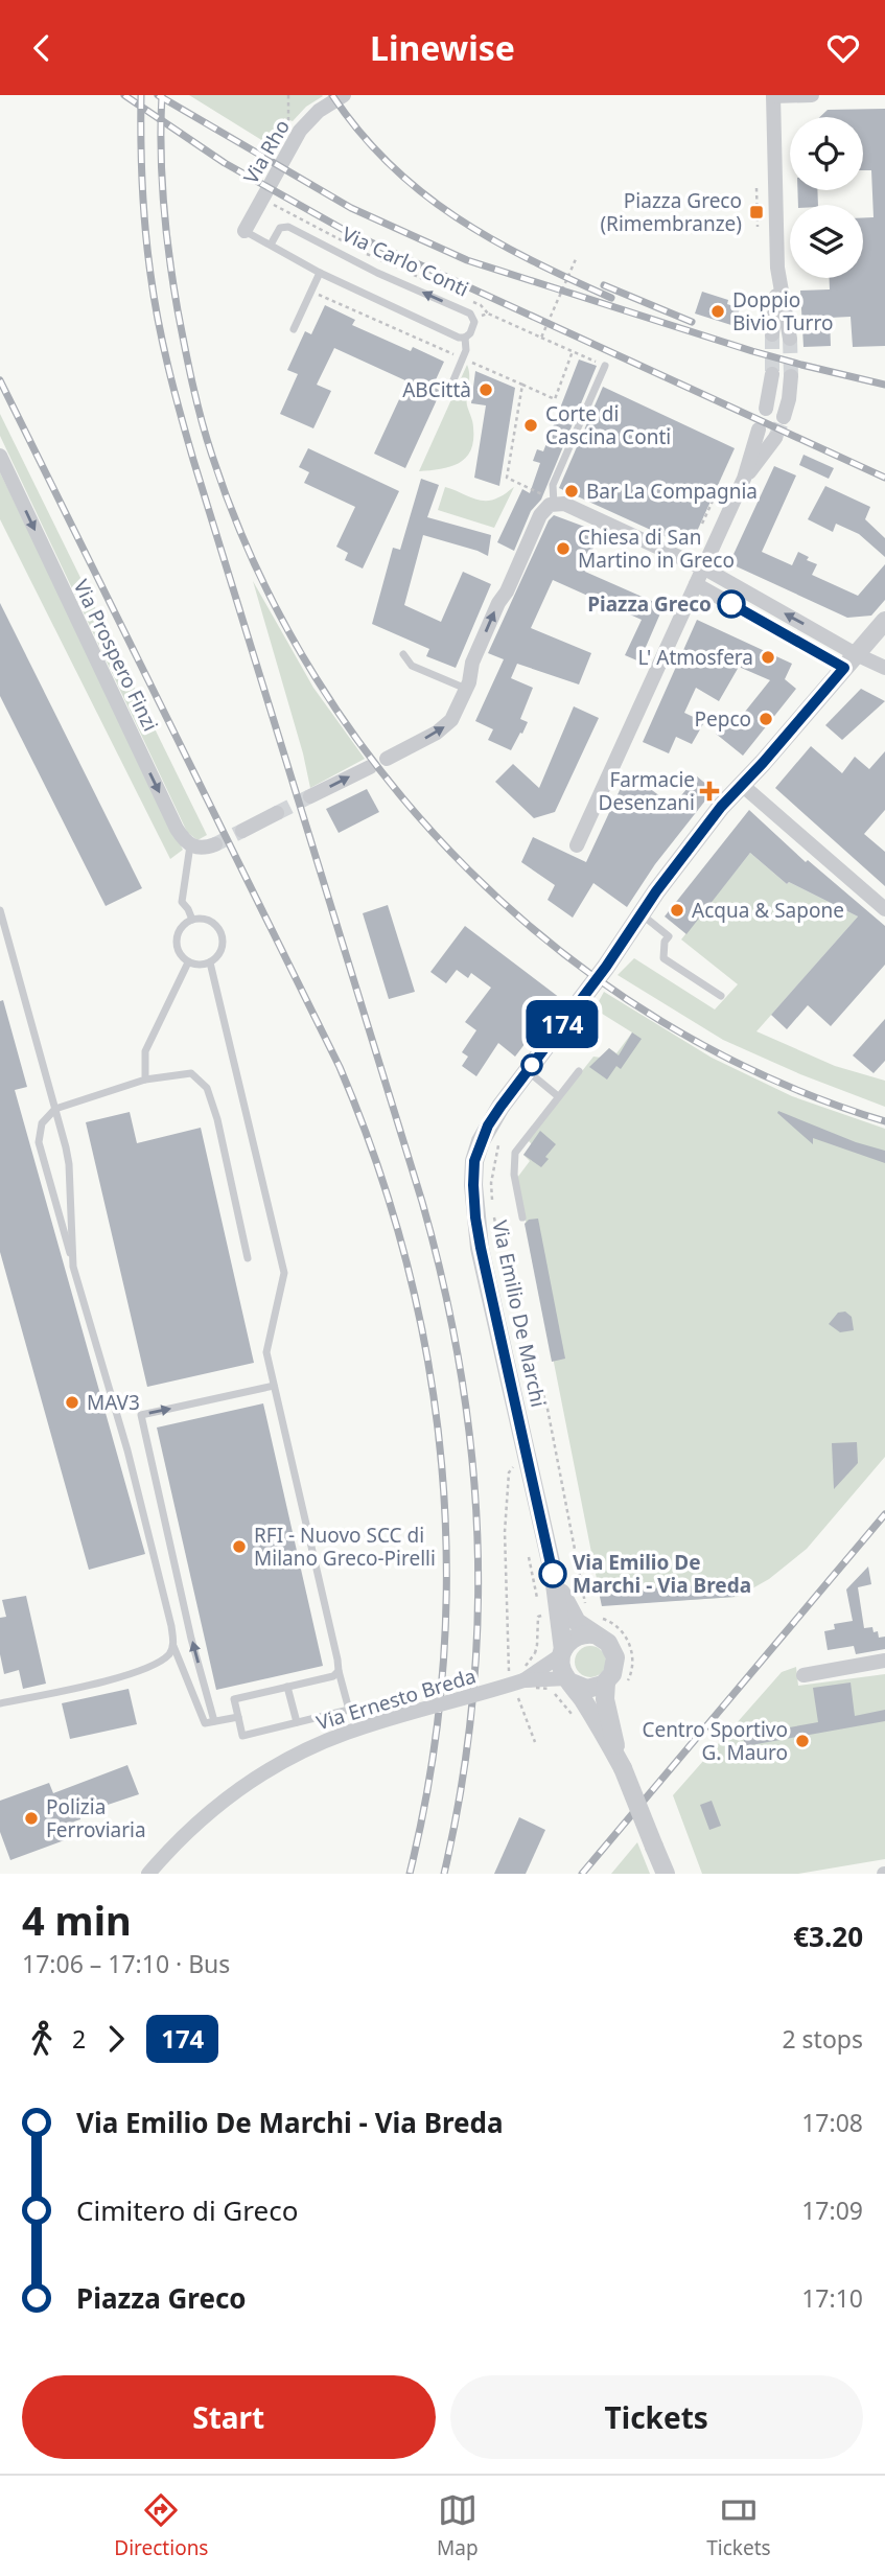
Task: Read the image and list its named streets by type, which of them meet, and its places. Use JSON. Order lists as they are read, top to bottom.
{
  "streets": {
    "street": [
      "Via Rho",
      "Via Prospero Finzi",
      "Via Emilio De Marchi",
      "Via Ernesto Breda"
    ],
    "lane": ["Via Carlo Conti"]
  },
  "crossings": [
    ["Via Emilio De Marchi", "Via Ernesto Breda"]
  ],
  "one_way": ["Via Prospero Finzi"],
  "places": {
    "transit": ["Piazza Greco (Rimembranze)"],
    "other": [
      "Doppio Bivio Turro",
      "ABCittà",
      "Corte di Cascina Conti",
      "Bar La Compagnia",
      "Chiesa di San Martino in Greco",
      "Piazza Greco",
      "L' Atmosfera",
      "Pepco",
      "Acqua & Sapone",
      "MAV3",
      "RFI - Nuovo SCC di Milano Greco-Pirelli",
      "Via Emilio De Marchi - Via Breda",
      "Centro Sportivo G. Mauro",
      "Polizia Ferroviaria"
    ],
    "health": ["Farmacie Desenzani"]
  },
  "lines": ["bus line 174"],
  "page": {
    "header": "Linewise",
    "on_map": "174",
    "heading": ["4 min", "17:06 – 17:10 · Bus", "€3.20"],
    "legs": ["2", "174", "2 stops"],
    "list": [
      {
        "name": "Via Emilio De Marchi - Via Breda",
        "value": "17:08"
      },
      {
        "name": "Cimitero di Greco",
        "value": "17:09"
      },
      {
        "name": "Piazza Greco",
        "value": "17:10"
      }
    ],
    "buttons": ["Start", "Tickets"],
    "tabs": ["Directions", "Map", "Tickets"]
  }
}
